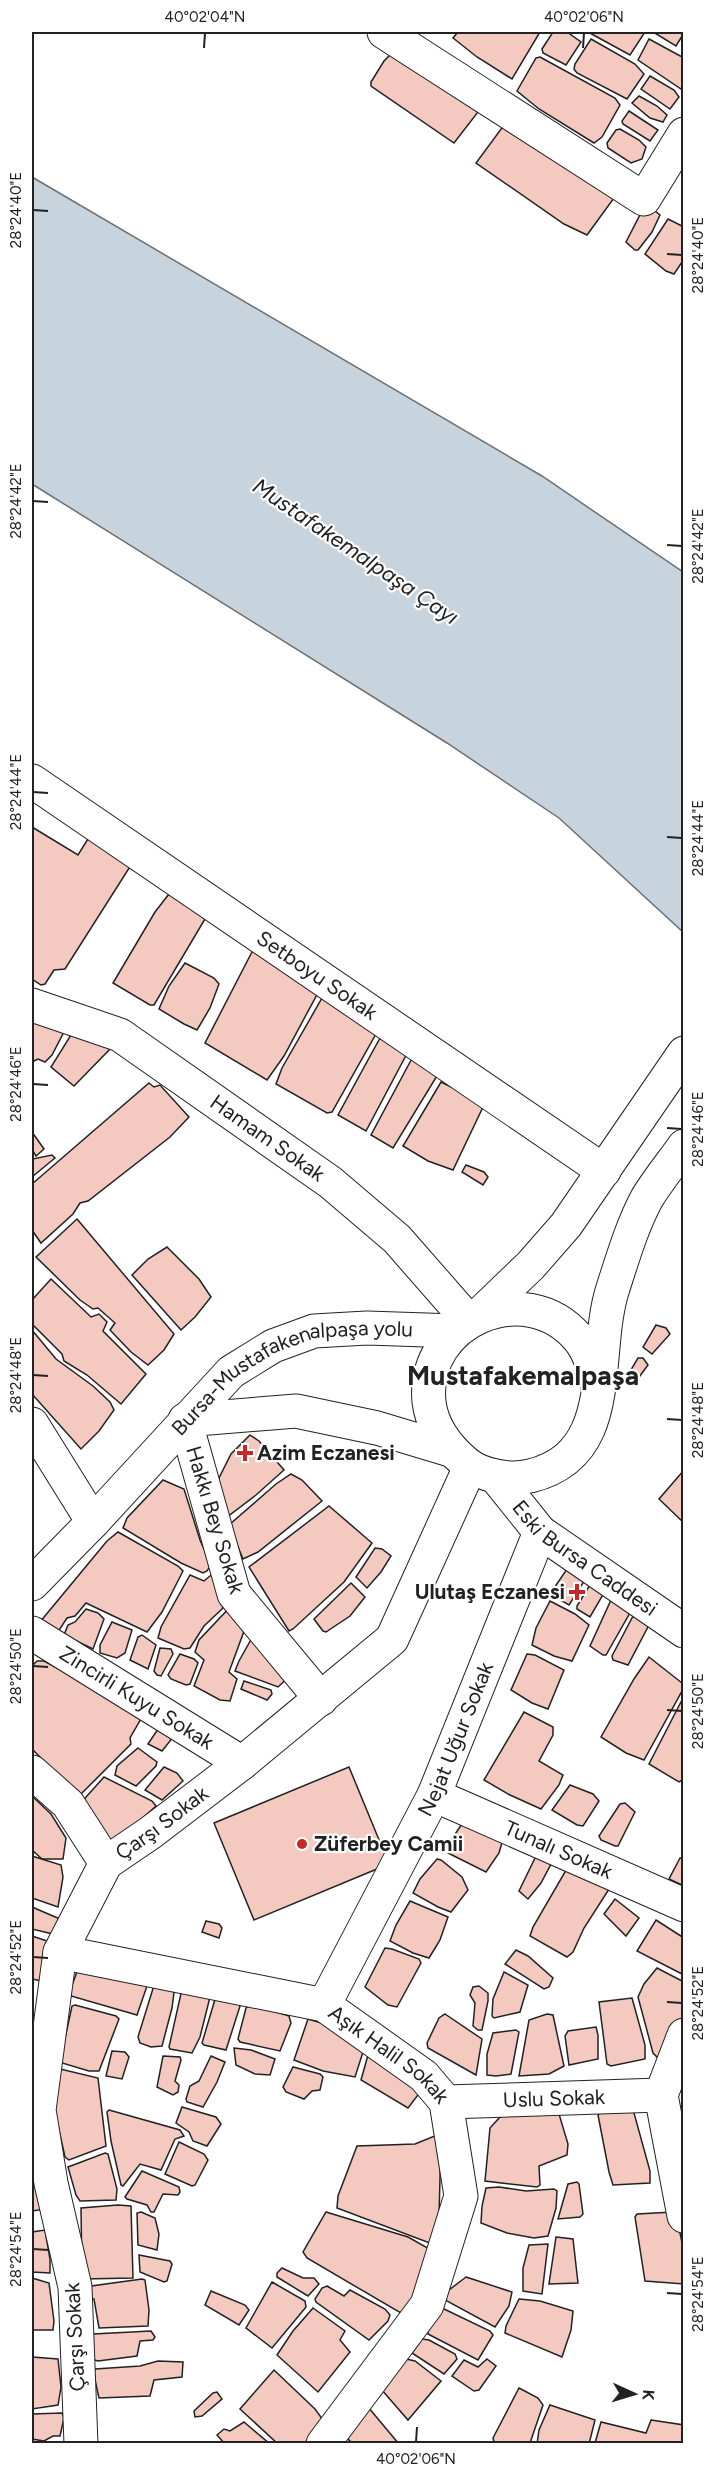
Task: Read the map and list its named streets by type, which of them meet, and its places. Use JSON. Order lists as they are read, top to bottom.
{
  "streets": {
    "street": [
      "Setboyu Sokak",
      "Hamam Sokak",
      "Bursa-Mustafakenalpaşa yolu",
      "Hakkı Bey Sokak",
      "Eski Bursa Caddesi",
      "Zincirli Kuyu Sokak",
      "Nejat Uğur Sokak",
      "Çarşı Sokak",
      "Tunalı Sokak",
      "Aşık Halil Sokak",
      "Uslu Sokak"
    ]
  },
  "crossings": [
    ["Hamam Sokak", "Bursa-Mustafakenalpaşa yolu"],
    ["Hamam Sokak", "Eski Bursa Caddesi"],
    ["Hamam Sokak", "Çarşı Sokak"],
    ["Bursa-Mustafakenalpaşa yolu", "Hakkı Bey Sokak"],
    ["Bursa-Mustafakenalpaşa yolu", "Eski Bursa Caddesi"],
    ["Bursa-Mustafakenalpaşa yolu", "Çarşı Sokak"],
    ["Hakkı Bey Sokak", "Çarşı Sokak"],
    ["Eski Bursa Caddesi", "Nejat Uğur Sokak"],
    ["Eski Bursa Caddesi", "Çarşı Sokak"],
    ["Zincirli Kuyu Sokak", "Çarşı Sokak"],
    ["Nejat Uğur Sokak", "Tunalı Sokak"],
    ["Nejat Uğur Sokak", "Aşık Halil Sokak"],
    ["Çarşı Sokak", "Aşık Halil Sokak"],
    ["Aşık Halil Sokak", "Uslu Sokak"]
  ],
  "districts": ["Mustafakemalpaşa"],
  "water": ["Mustafakemalpaşa Çayı"],
  "places": {
    "health": ["Azim Eczanesi", "Ulutaş Eczanesi"],
    "other": ["Züferbey Camii"]
  },
  "north": "right",
  "coordinates": [
    "40°02'04\"N",
    "40°02'06\"N",
    "28°24'40\"E",
    "28°24'42\"E",
    "28°24'44\"E",
    "28°24'46\"E",
    "28°24'48\"E",
    "28°24'50\"E",
    "28°24'52\"E",
    "28°24'54\"E"
  ]
}
